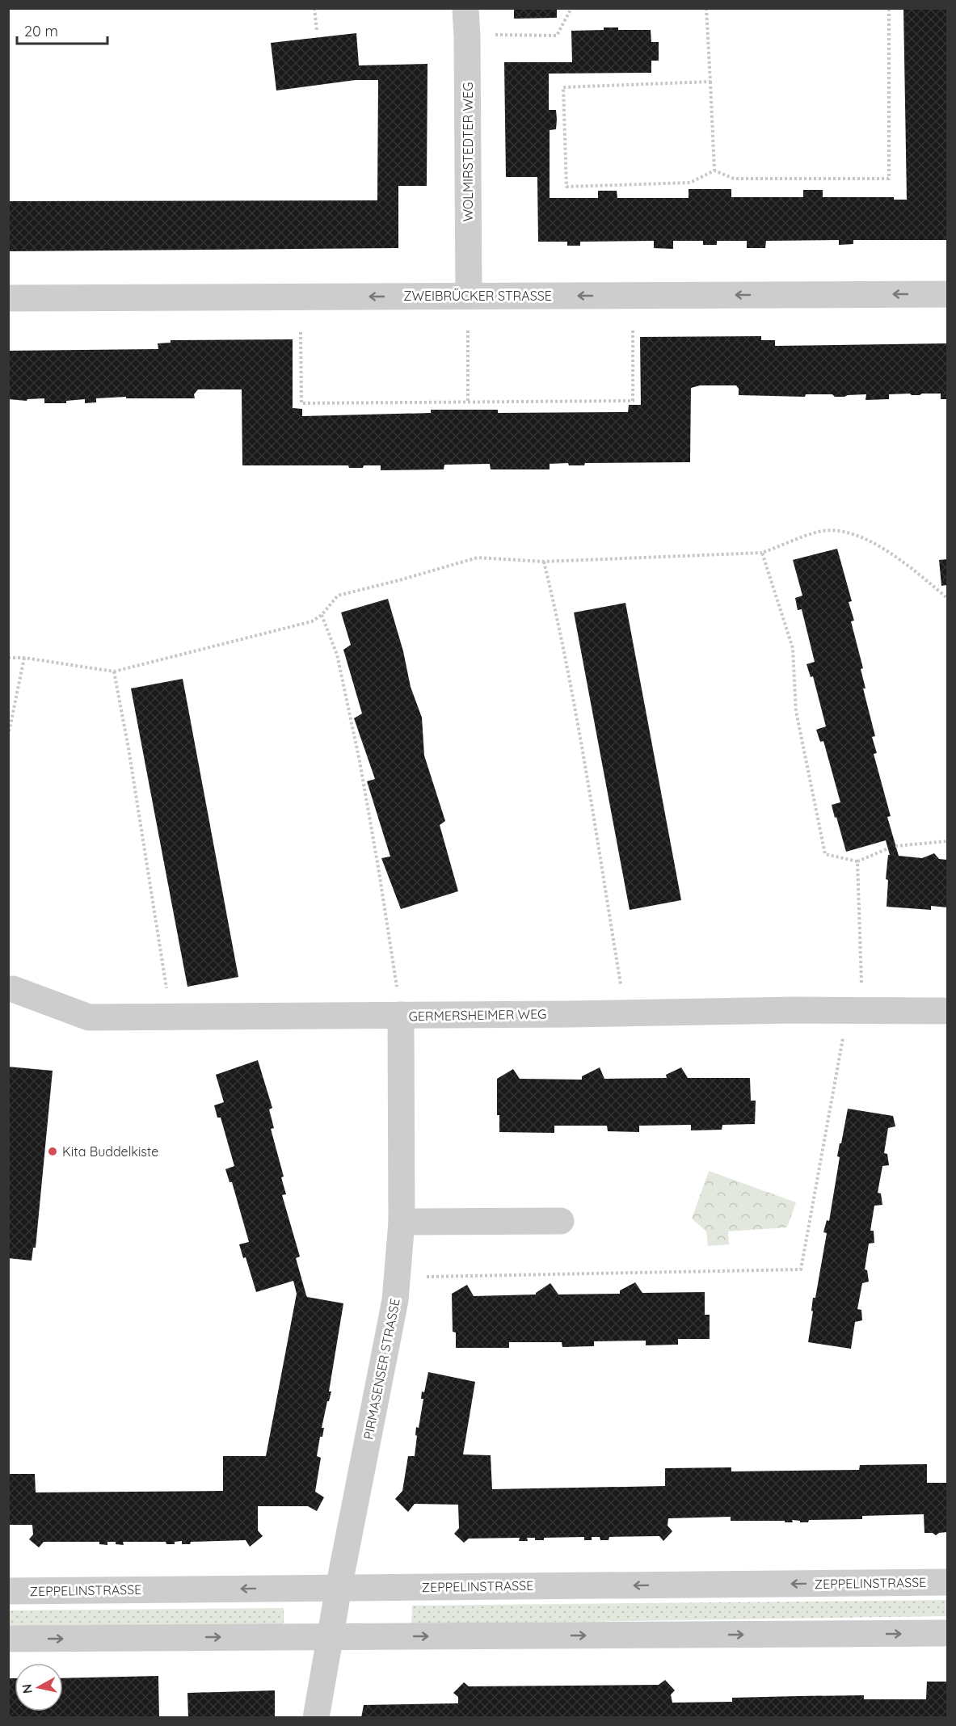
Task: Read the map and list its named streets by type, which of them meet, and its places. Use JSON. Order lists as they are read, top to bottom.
{
  "streets": {
    "street": [
      "WOLMIRSTEDTER WEG",
      "ZWEIBRÜCKER STRASSE",
      "GERMERSHEIMER WEG",
      "PIRMASENSER STRASSE",
      "ZEPPELINSTRASSE"
    ]
  },
  "crossings": [
    ["WOLMIRSTEDTER WEG", "ZWEIBRÜCKER STRASSE"],
    ["GERMERSHEIMER WEG", "PIRMASENSER STRASSE"],
    ["PIRMASENSER STRASSE", "ZEPPELINSTRASSE"]
  ],
  "one_way": ["ZWEIBRÜCKER STRASSE"],
  "places": ["Kita Buddelkiste"],
  "scale_bar": "20 m",
  "north": "left"
}
